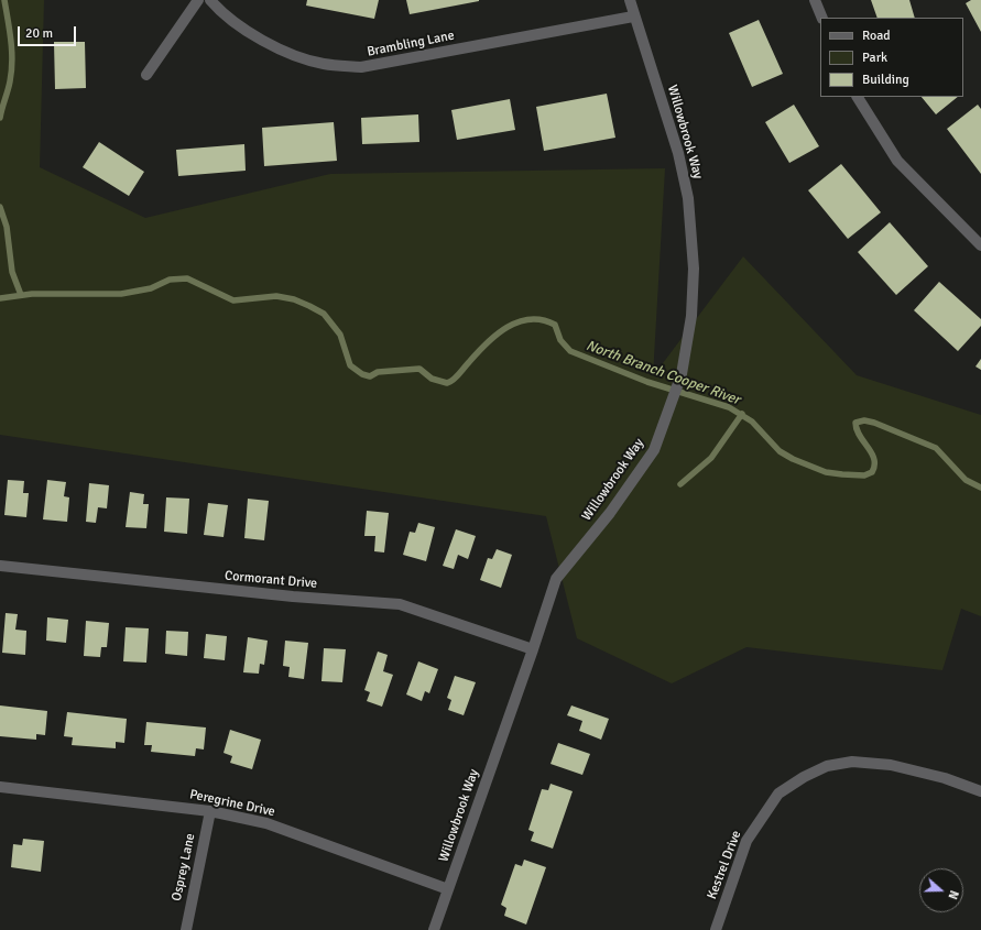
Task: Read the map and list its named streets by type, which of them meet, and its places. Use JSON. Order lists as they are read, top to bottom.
{
  "streets": {
    "street": [
      "Brambling Lane",
      "Willowbrook Way",
      "Cormorant Drive",
      "Peregrine Drive",
      "Kestrel Drive",
      "Osprey Lane"
    ]
  },
  "crossings": [
    ["Brambling Lane", "Willowbrook Way"],
    ["Willowbrook Way", "Cormorant Drive"],
    ["Willowbrook Way", "Peregrine Drive"],
    ["Peregrine Drive", "Osprey Lane"]
  ],
  "water": ["North Branch Cooper River"],
  "legend": ["Road", "Park", "Building"],
  "scale_bar": "20 m",
  "north": "right"
}
